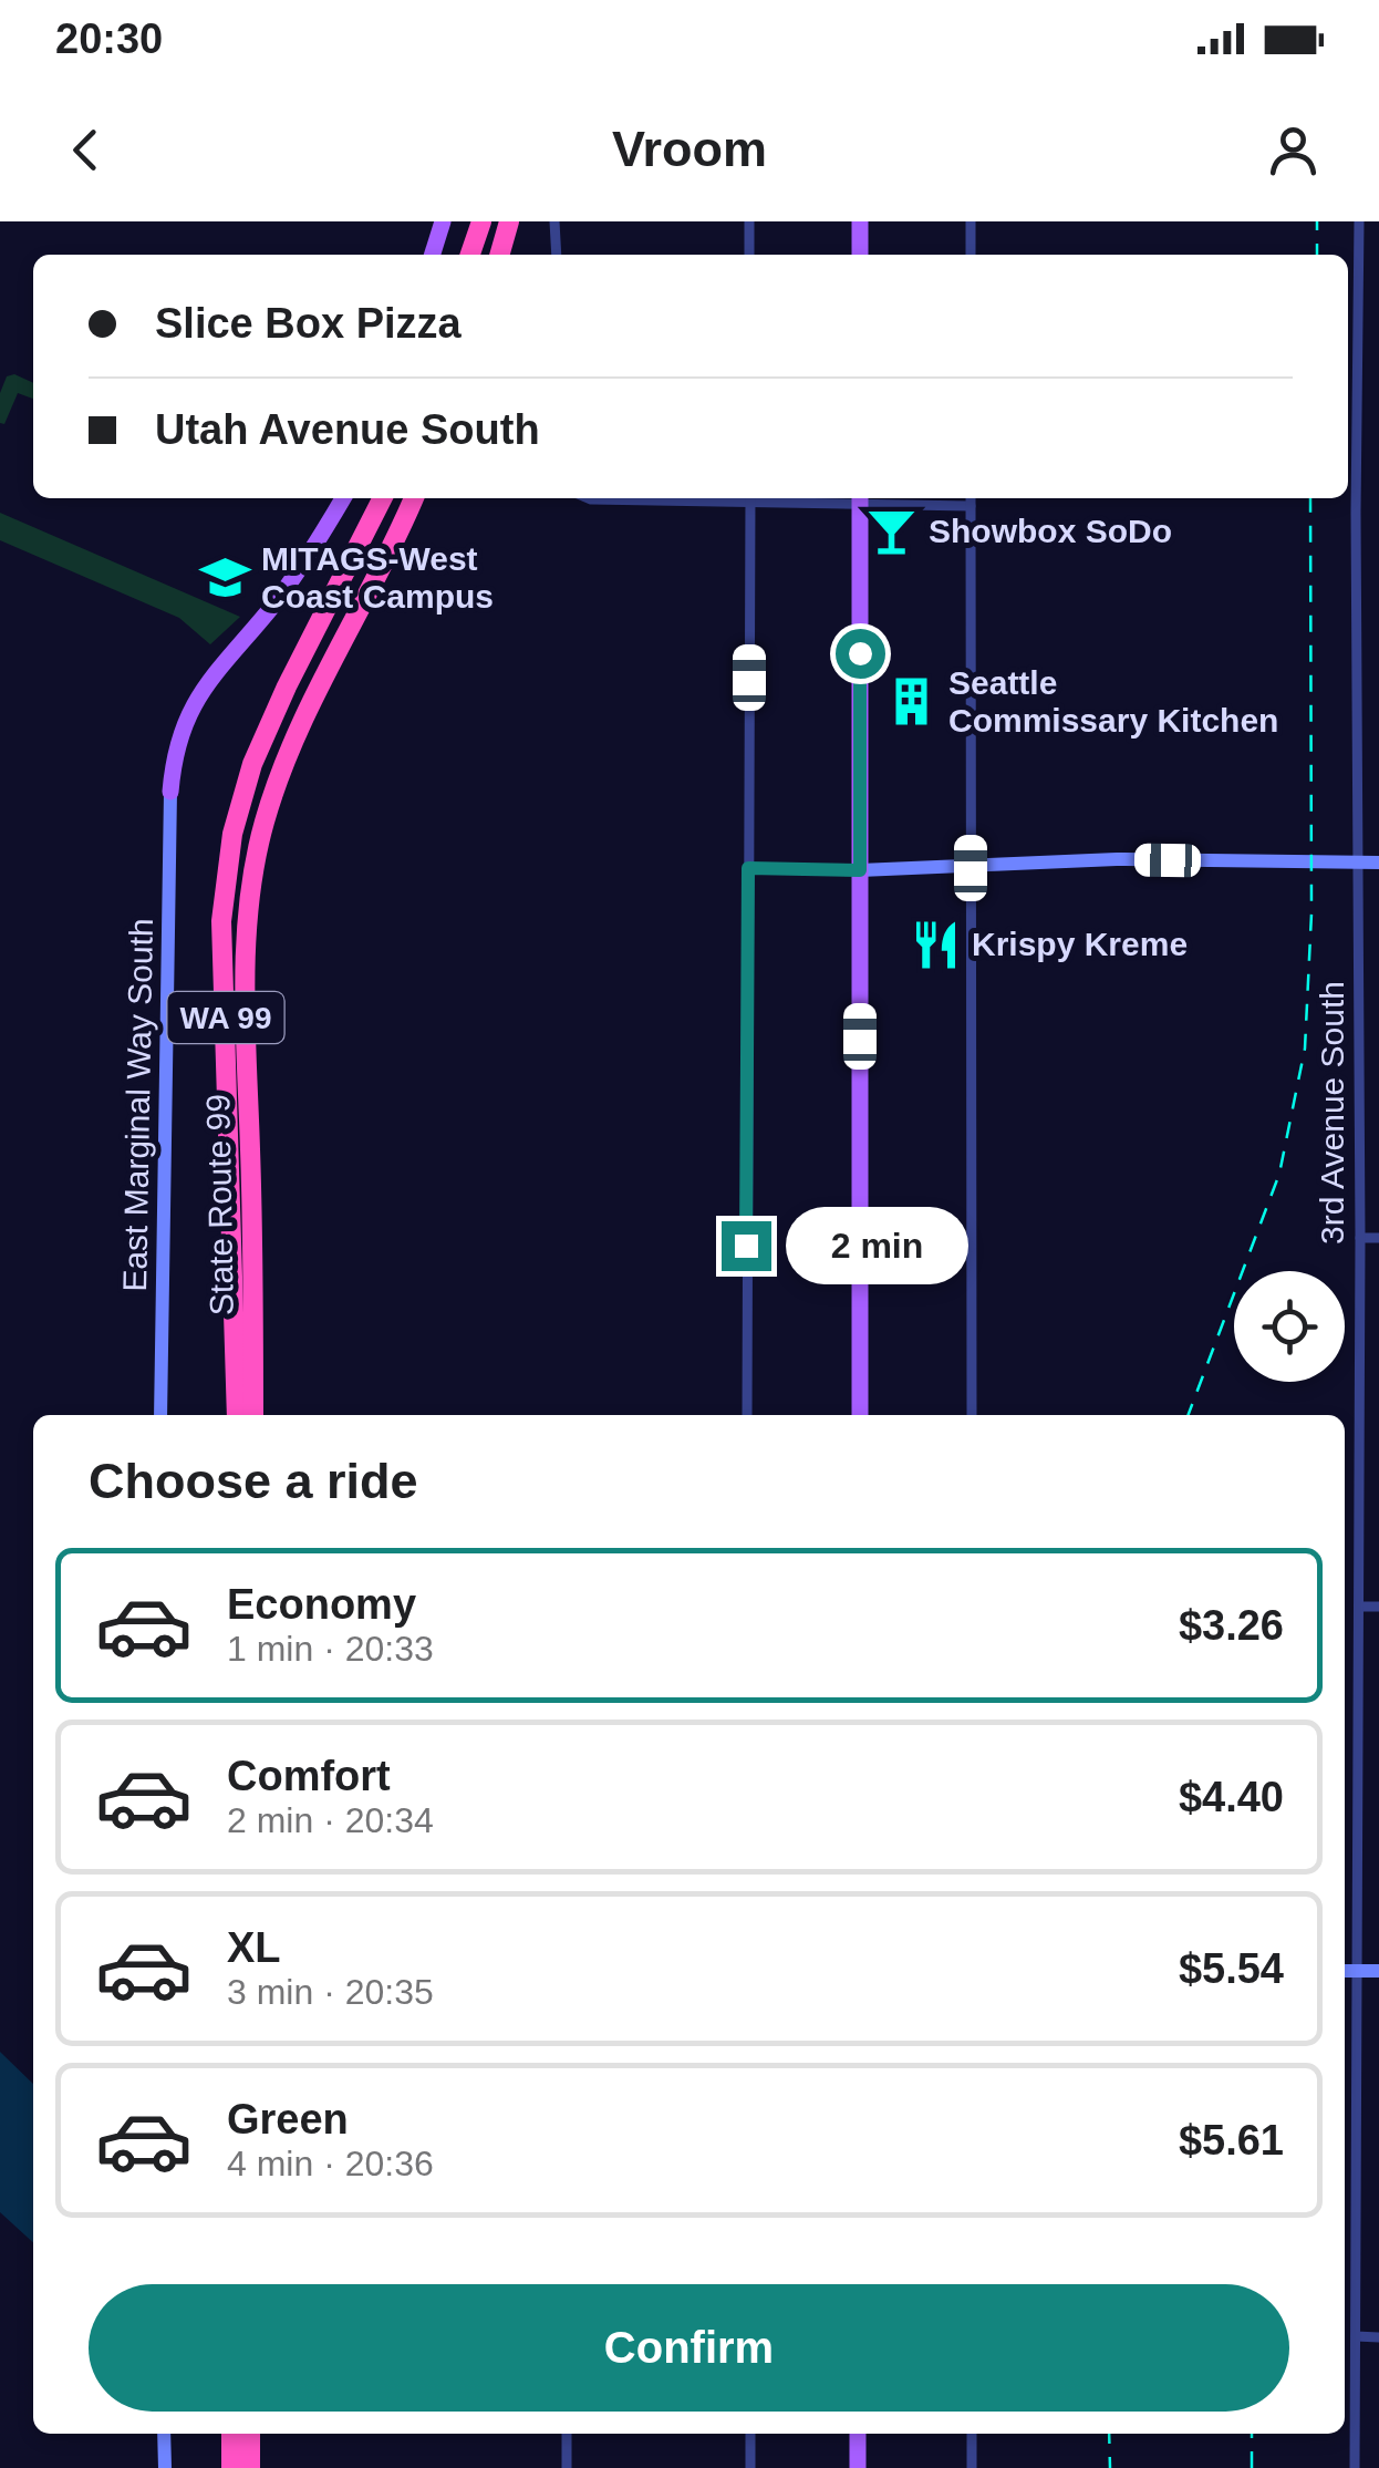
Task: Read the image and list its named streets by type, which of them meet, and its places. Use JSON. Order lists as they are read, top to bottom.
{
  "streets": {
    "highway": ["WA 99", "State Route 99"],
    "main road": ["East Marginal Way South"],
    "street": ["3rd Avenue South"]
  },
  "places": {
    "bar": ["Showbox SoDo"],
    "school or university": ["MITAGS-West Coast Campus"],
    "building": ["Seattle Commissary Kitchen"],
    "restaurant": ["Krispy Kreme"]
  },
  "page": {
    "status": "20:30",
    "header": "Vroom",
    "banner": ["Slice Box Pizza", "Utah Avenue South"],
    "bubble": "2 min",
    "heading": "Choose a ride",
    "list": [
      {
        "name": "Economy",
        "note": "1 min · 20:33",
        "value": "$3.26"
      },
      {
        "name": "Comfort",
        "note": "2 min · 20:34",
        "value": "$4.40"
      },
      {
        "name": "XL",
        "note": "3 min · 20:35",
        "value": "$5.54"
      },
      {
        "name": "Green",
        "note": "4 min · 20:36",
        "value": "$5.61"
      }
    ],
    "buttons": "Confirm"
  }
}
